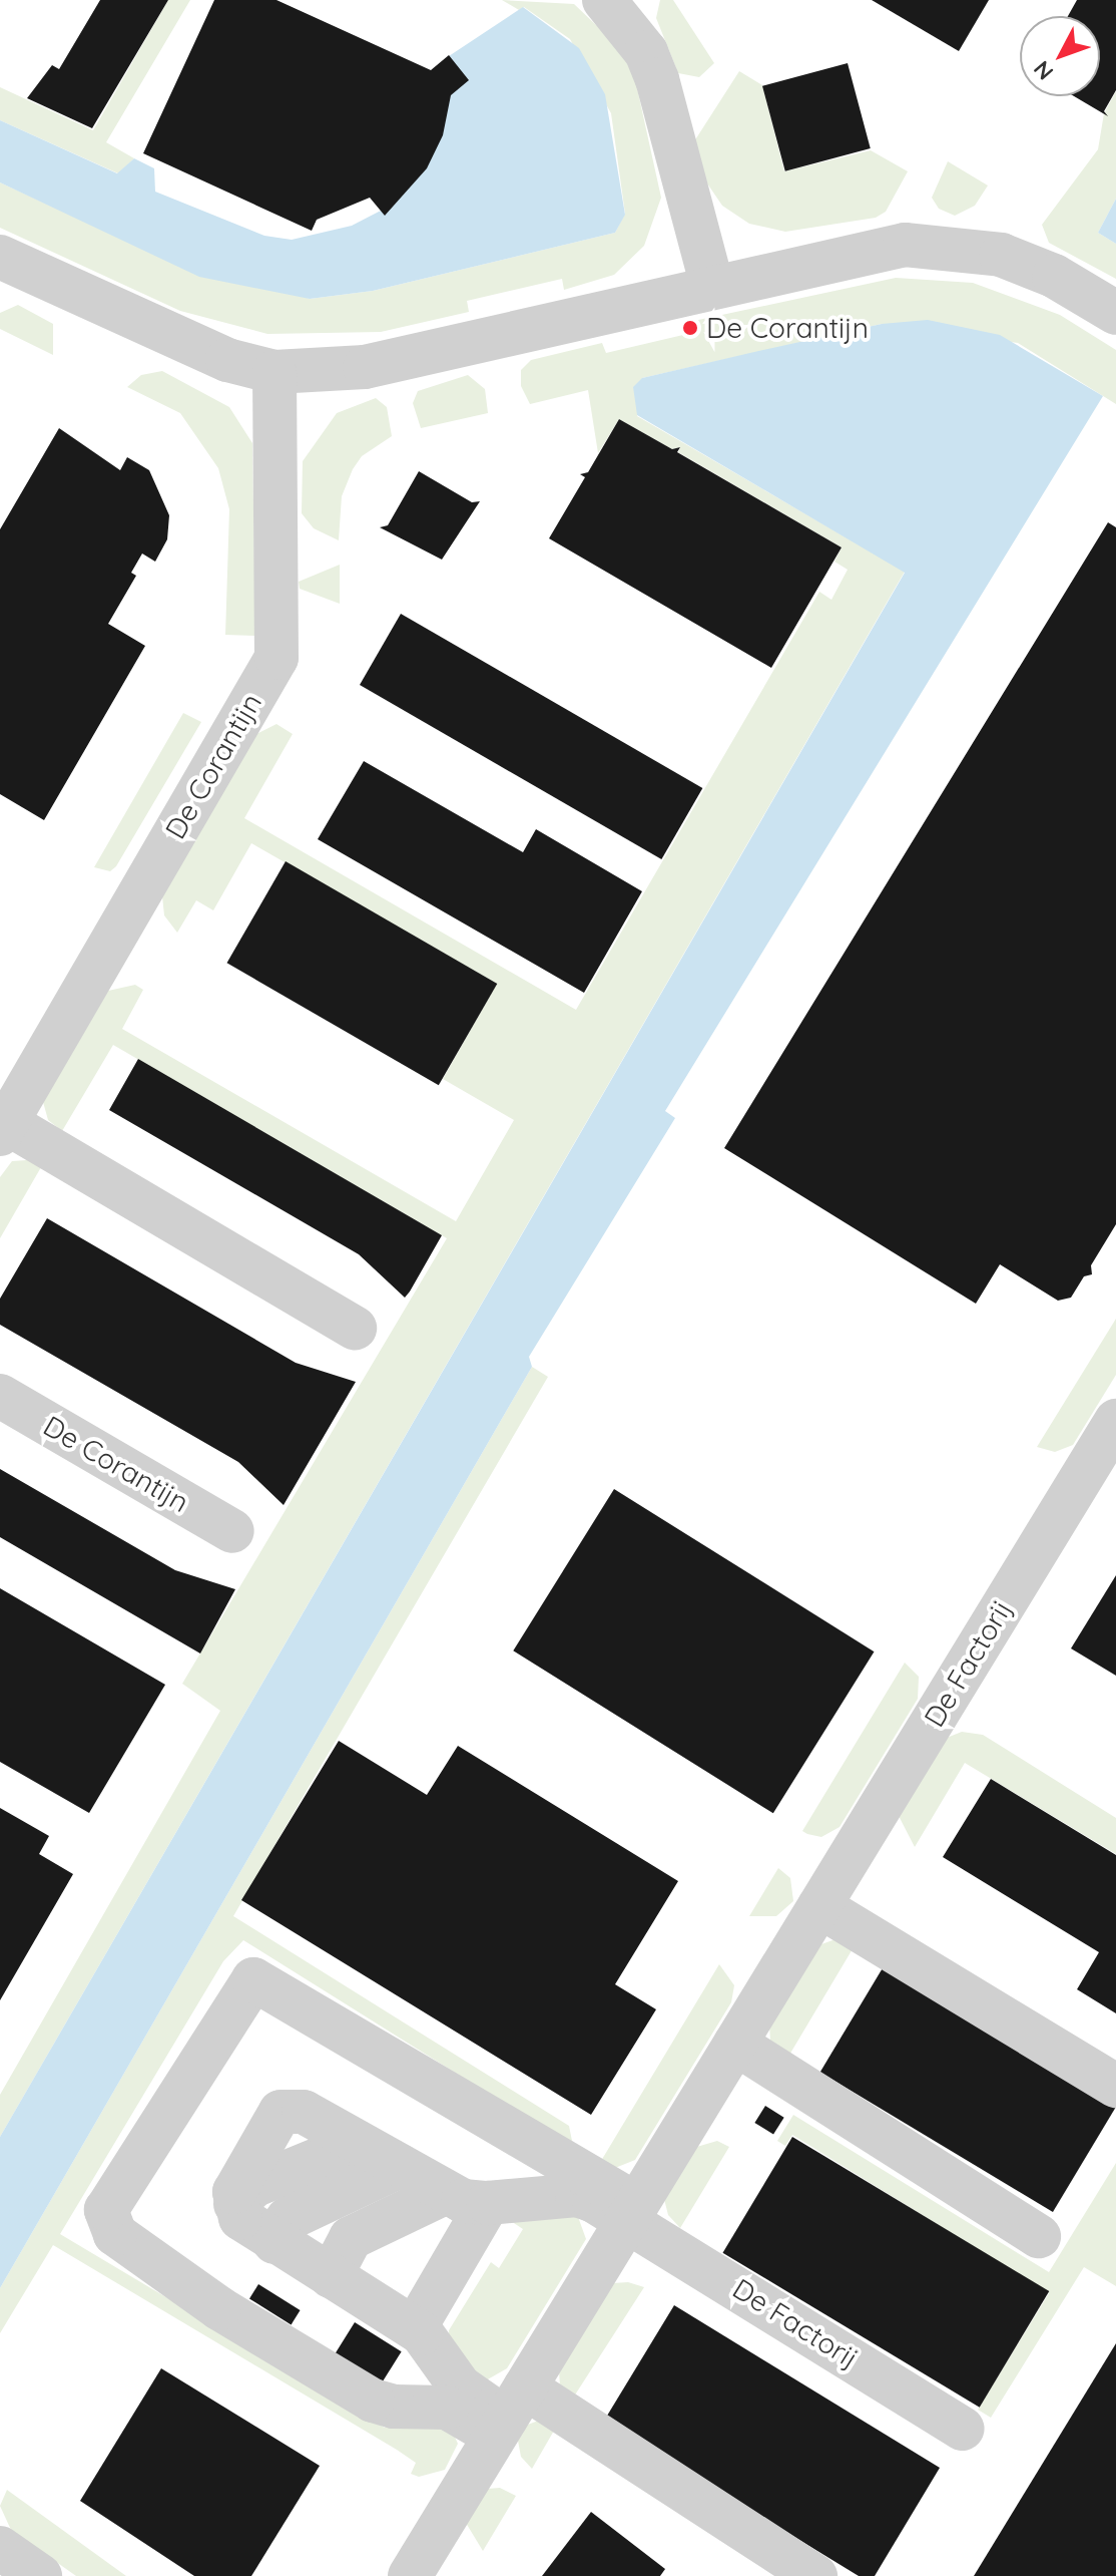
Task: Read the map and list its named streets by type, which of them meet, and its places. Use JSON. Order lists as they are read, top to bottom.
{
  "streets": {
    "street": ["De Corantijn", "De Factorij"]
  },
  "places": ["De Corantijn"],
  "north": "bottom left"
}
